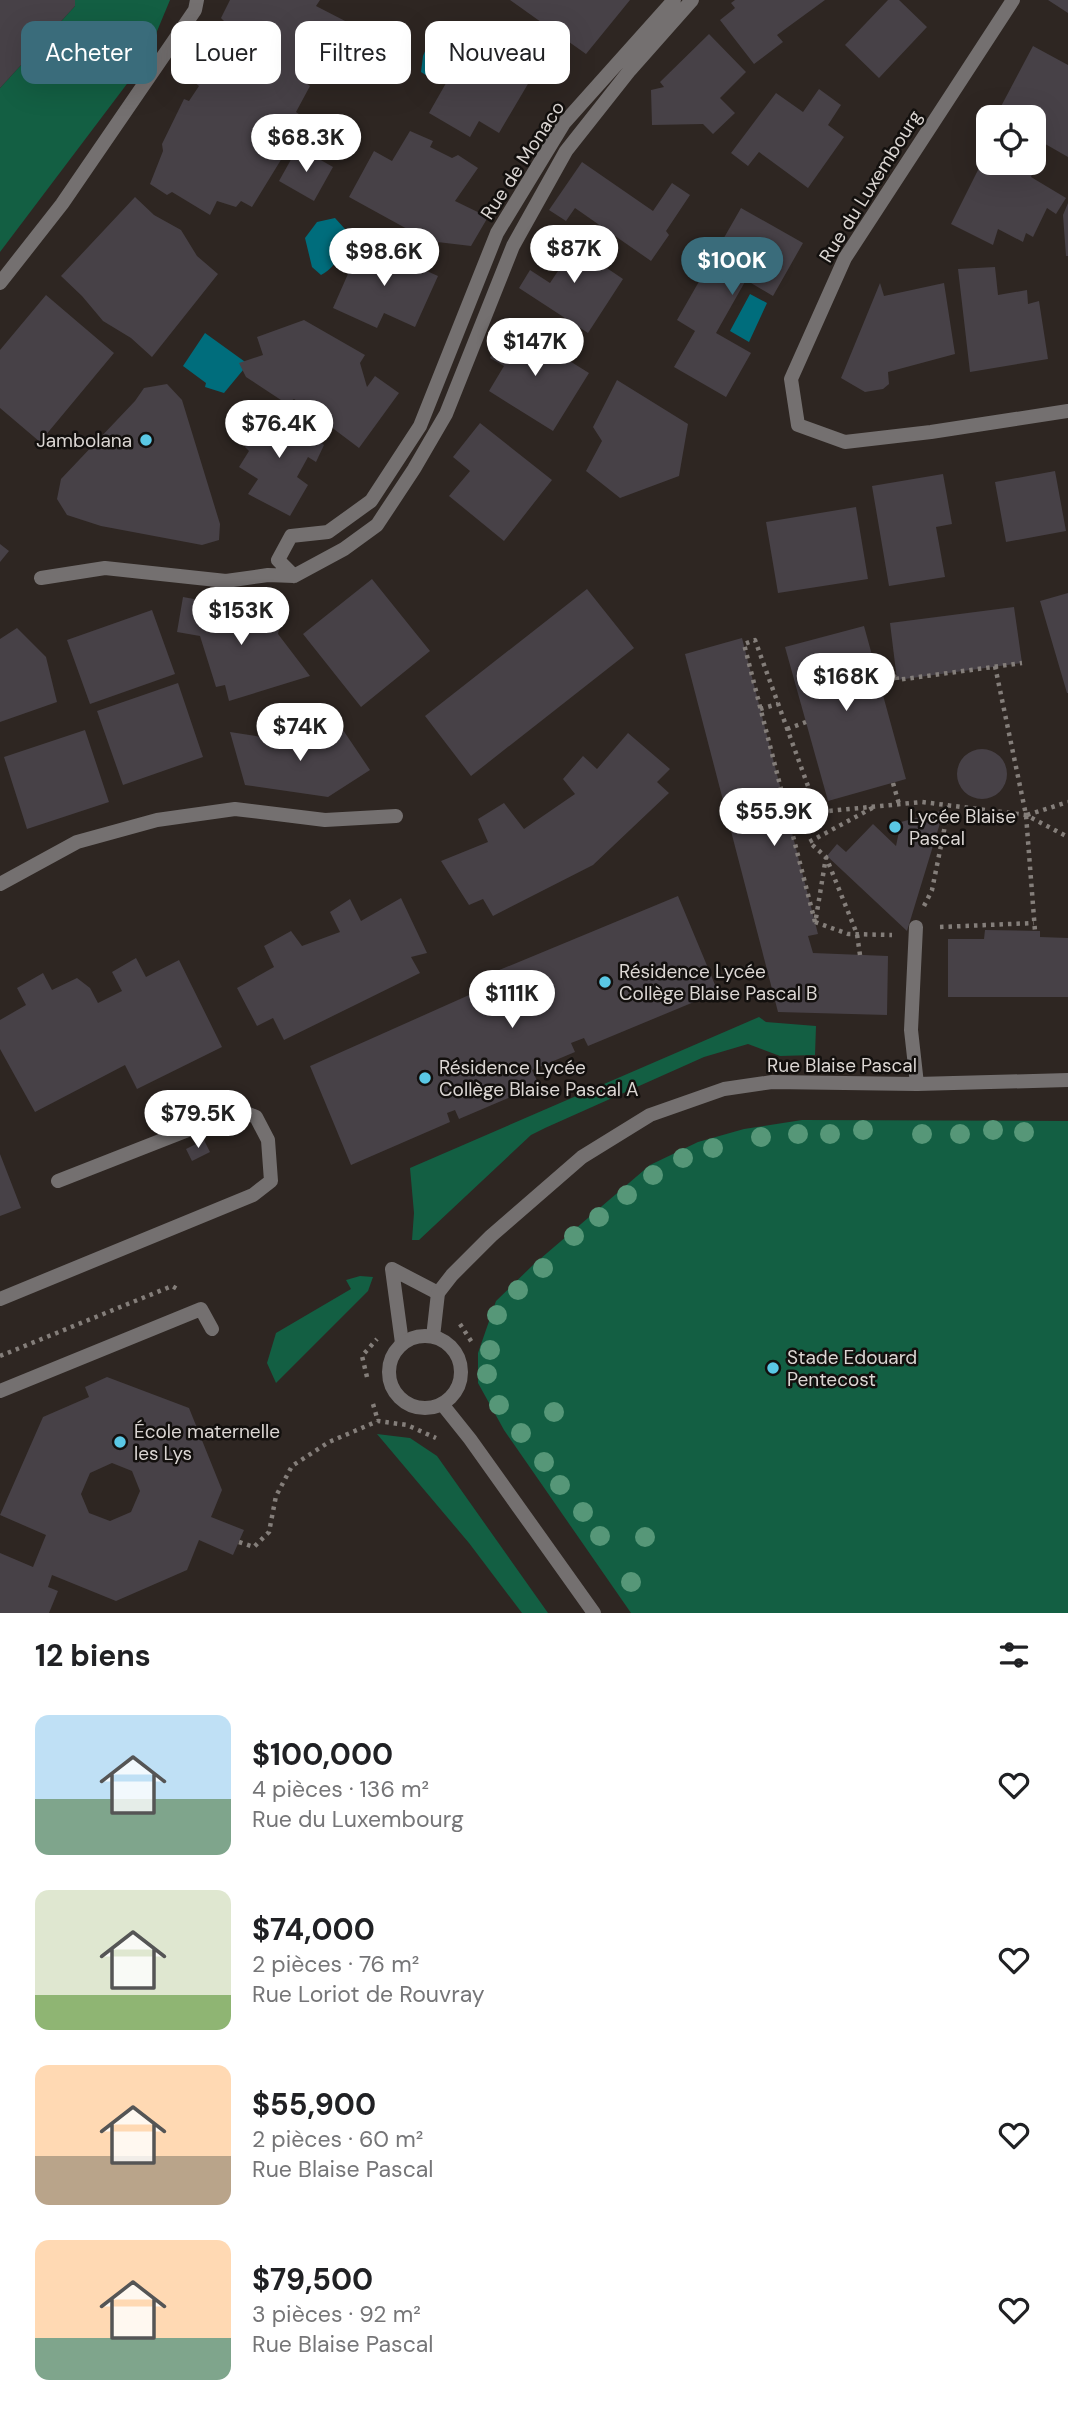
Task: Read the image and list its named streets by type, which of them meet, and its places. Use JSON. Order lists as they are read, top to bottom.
{
  "streets": {
    "street": ["Rue de Monaco", "Rue du Luxembourg", "Rue Blaise Pascal"]
  },
  "places": [
    "Jambolana",
    "Lycée Blaise Pascal",
    "Résidence Lycée Collège Blaise Pascal B",
    "Résidence Lycée Collège Blaise Pascal A",
    "Stade Edouard Pentecost",
    "École maternelle les Lys"
  ],
  "page": {
    "chip": [
      "Acheter",
      "Louer",
      "Filtres",
      "Nouveau"
    ],
    "price": [
      "$68.3K",
      "$87K",
      "$98.6K",
      "$100K",
      "$147K",
      "$76.4K",
      "$153K",
      "$168K",
      "$74K",
      "$55.9K",
      "$111K",
      "$79.5K"
    ],
    "heading": "12 biens",
    "list": [
      {
        "name": "$100,000",
        "note": "4 pièces · 136 m² · Rue du Luxembourg"
      },
      {
        "name": "$74,000",
        "note": "2 pièces · 76 m² · Rue Loriot de Rouvray"
      },
      {
        "name": "$55,900",
        "note": "2 pièces · 60 m² · Rue Blaise Pascal"
      },
      {
        "name": "$79,500",
        "note": "3 pièces · 92 m² · Rue Blaise Pascal"
      }
    ]
  }
}
